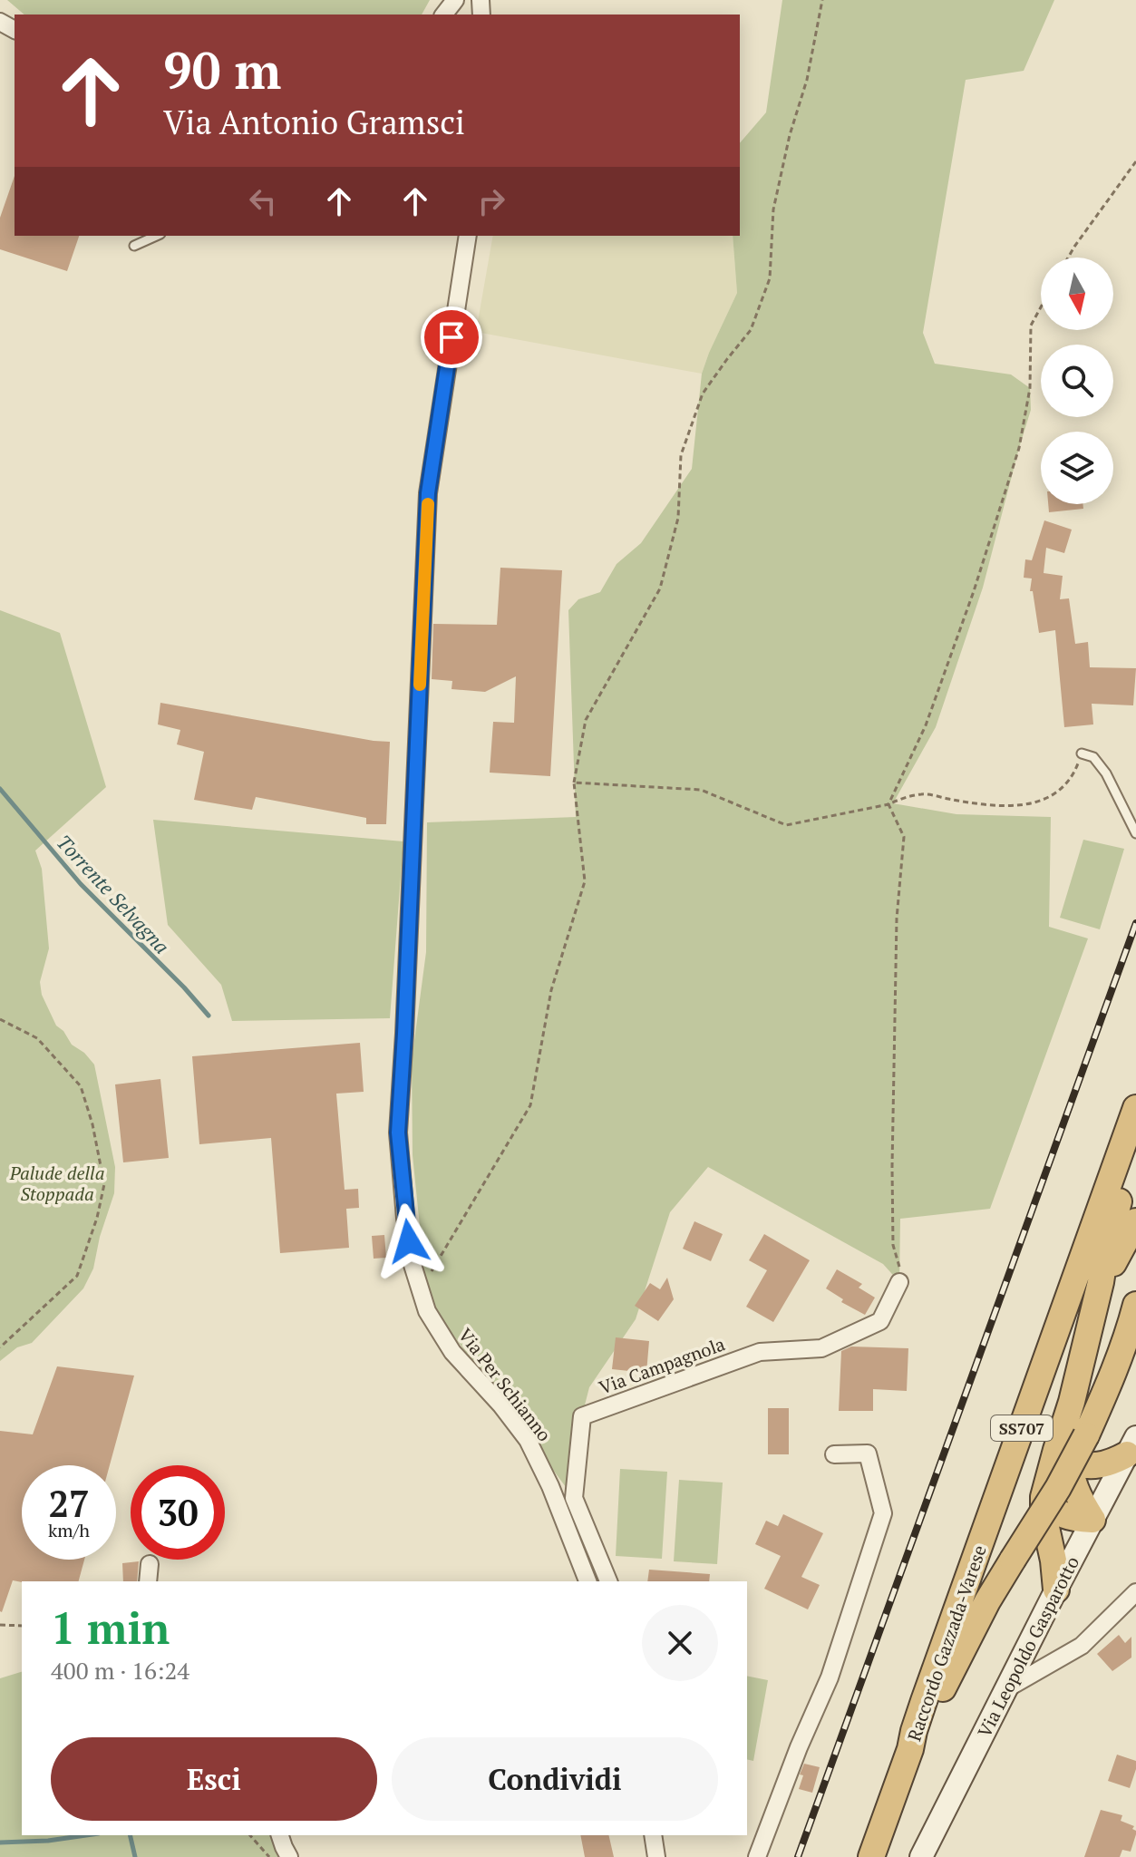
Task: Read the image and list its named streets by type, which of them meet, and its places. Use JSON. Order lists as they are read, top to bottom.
{
  "streets": {
    "highway": ["SS707", "Raccordo Gazzada-Varese"],
    "main road": ["Via Leopoldo Gasparotto"],
    "street": ["Via Campagnola", "Via Per Schianno"]
  },
  "crossings": [
    ["SS707", "Raccordo Gazzada-Varese"]
  ],
  "water": ["Torrente Selvagna"],
  "parks": ["Palude della Stoppada"],
  "north": "bottom",
  "page": {
    "turn": ["90 m", "Via Antonio Gramsci"],
    "speed": "27 km/h",
    "limit": "30",
    "heading": ["1 min", "400 m · 16:24"],
    "buttons": ["Esci", "Condividi"]
  }
}
